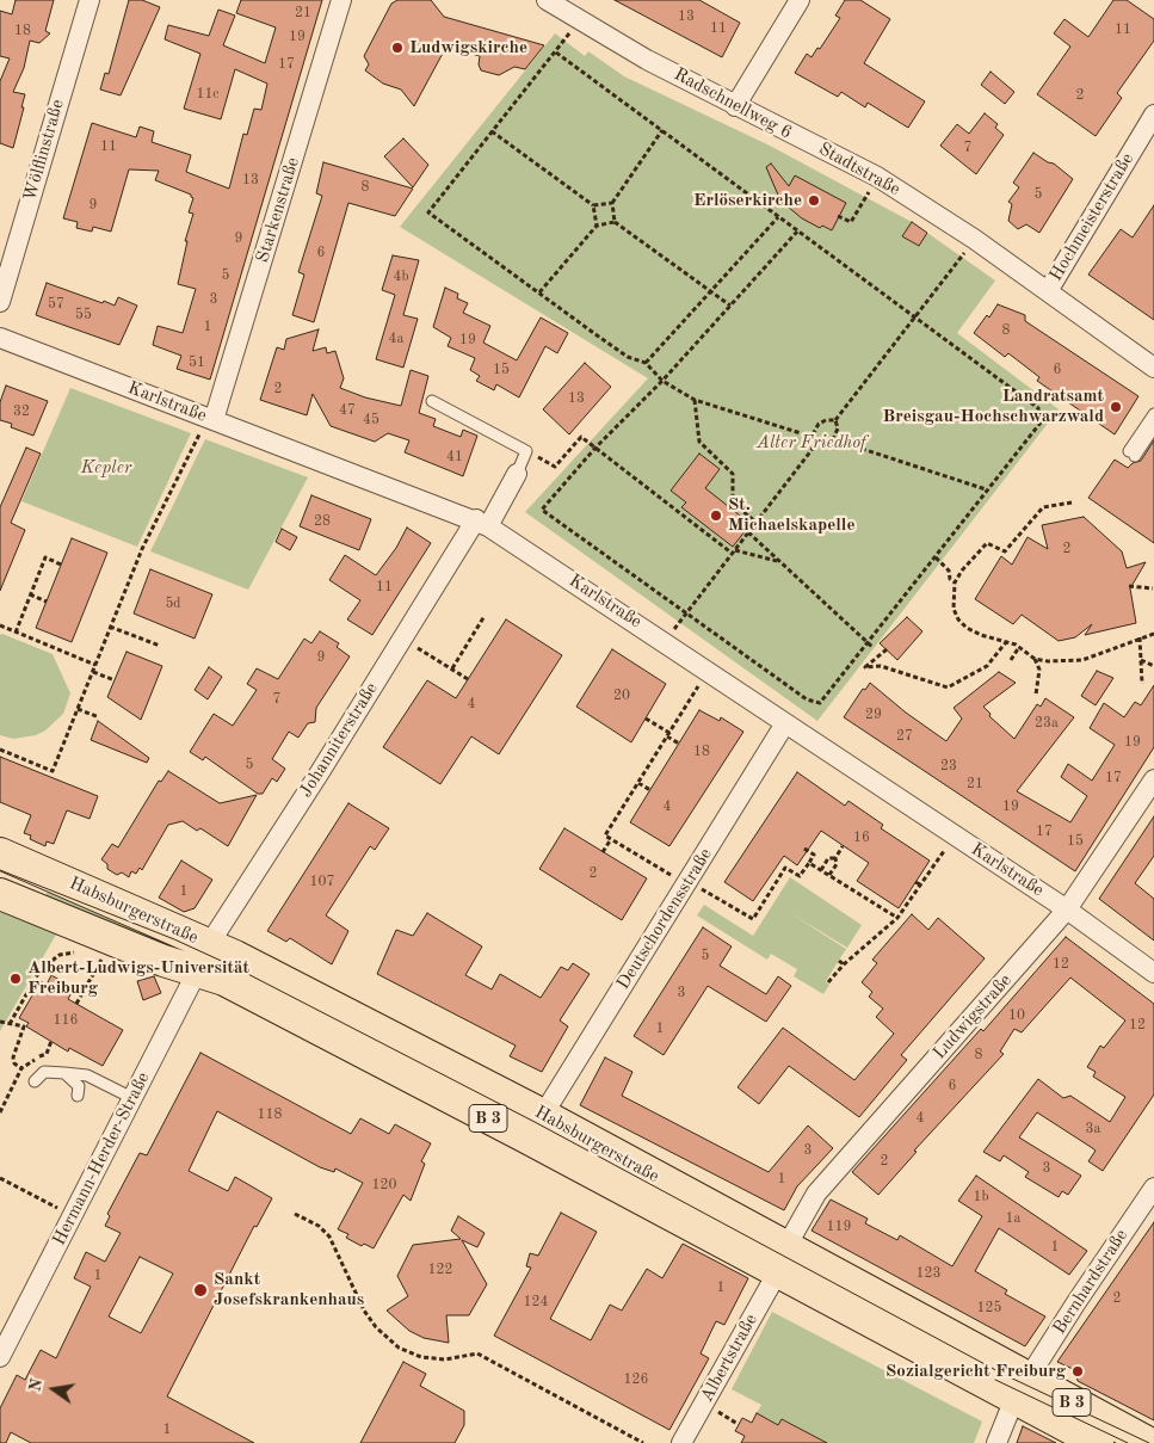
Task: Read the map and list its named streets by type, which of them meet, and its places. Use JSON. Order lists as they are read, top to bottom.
{
  "streets": {
    "main road": ["Habsburgerstraße", "B 3"],
    "street": [
      "Wölflinstraße",
      "Stadtstraße",
      "Starkenstraße",
      "Hochmeisterstraße",
      "Karlstraße",
      "Johanniterstraße",
      "Deutschordensstraße",
      "Ludwigstraße",
      "Hermann-Herder-Straße",
      "Bernhardstraße",
      "Albertstraße"
    ]
  },
  "crossings": [
    ["Starkenstraße", "Karlstraße"],
    ["Karlstraße", "Johanniterstraße"],
    ["Karlstraße", "Deutschordensstraße"],
    ["Karlstraße", "Ludwigstraße"],
    ["Johanniterstraße", "Habsburgerstraße"],
    ["Johanniterstraße", "Hermann-Herder-Straße"],
    ["Habsburgerstraße", "Deutschordensstraße"],
    ["Habsburgerstraße", "Ludwigstraße"],
    ["Habsburgerstraße", "Hermann-Herder-Straße"],
    ["Habsburgerstraße", "Bernhardstraße"],
    ["Habsburgerstraße", "Albertstraße"],
    ["Ludwigstraße", "Albertstraße"]
  ],
  "parks": ["Alter Friedhof", "Kepler"],
  "places": [
    "Ludwigskirche",
    "Erlöserkirche",
    "Landratsamt Breisgau-Hochschwarzwald",
    "St. Michaelskapelle",
    "Albert-Ludwigs-Universität Freiburg",
    "Sankt Josefskrankenhaus",
    "Sozialgericht Freiburg"
  ],
  "house_numbers": [
    "21",
    "13",
    "11",
    "11",
    "18",
    "19",
    "17",
    "11c",
    "2",
    "11",
    "7",
    "13",
    "8",
    "5",
    "9",
    "9",
    "6",
    "5",
    "4b",
    "3",
    "57",
    "55",
    "1",
    "8",
    "4a",
    "19",
    "51",
    "15",
    "6",
    "2",
    "13",
    "47",
    "32",
    "45",
    "41",
    "28",
    "2",
    "11",
    "5d",
    "9",
    "20",
    "7",
    "4",
    "29",
    "23a",
    "27",
    "19",
    "18",
    "5",
    "23",
    "17",
    "21",
    "4",
    "19",
    "17",
    "16",
    "15",
    "2",
    "107",
    "1",
    "5",
    "12",
    "3",
    "10",
    "116",
    "12",
    "1",
    "8",
    "6",
    "118",
    "4",
    "3a",
    "3",
    "2",
    "3",
    "1",
    "120",
    "1b",
    "1a",
    "119",
    "1",
    "122",
    "123",
    "1",
    "1",
    "2",
    "124",
    "125",
    "126",
    "1"
  ],
  "north": "left"
}
